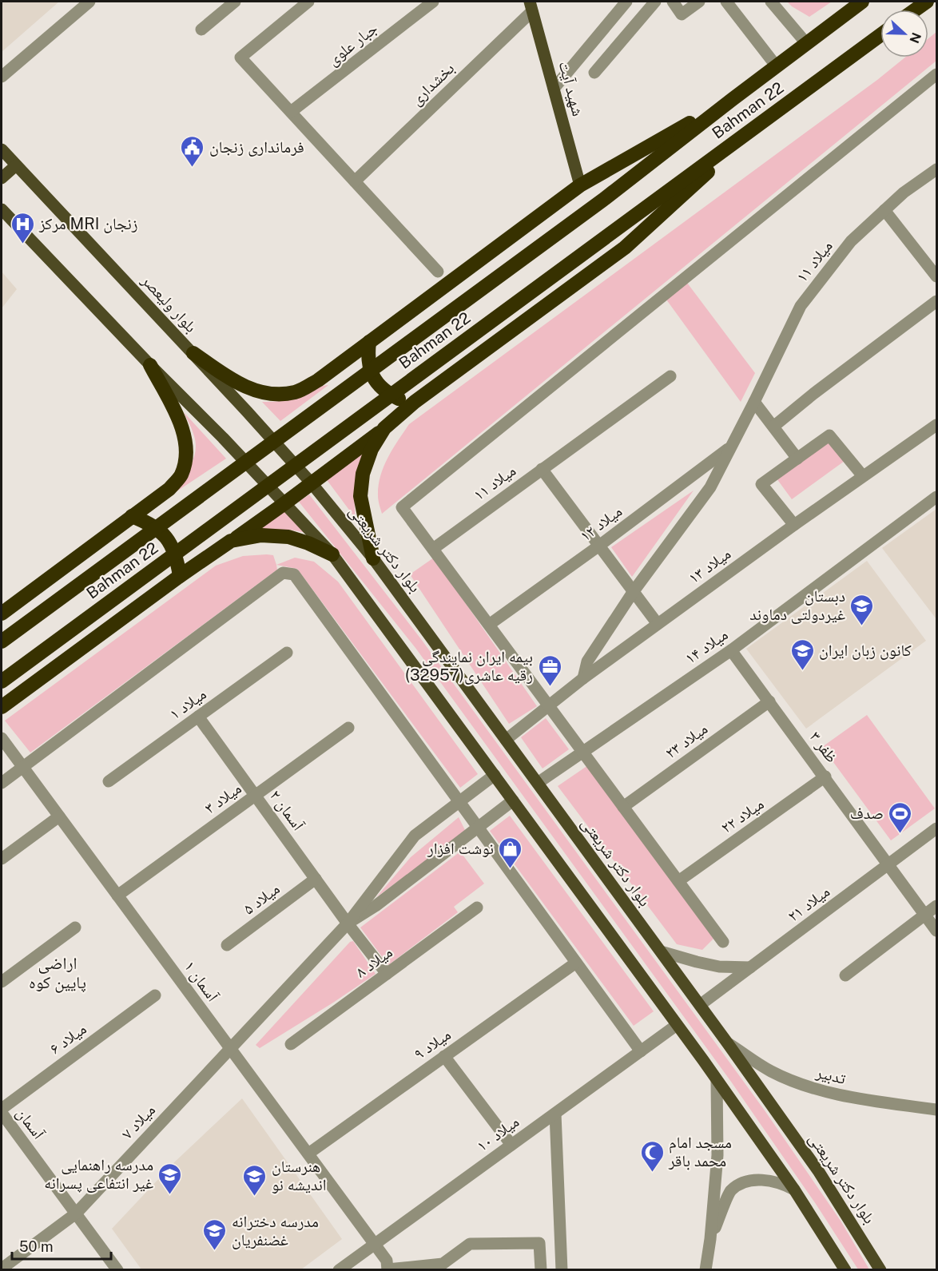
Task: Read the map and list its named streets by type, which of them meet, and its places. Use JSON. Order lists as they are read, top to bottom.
{
  "streets": {
    "highway": ["Bahman 22"],
    "main road": ["شهید آیت", "بلوار ولیعصر", "بلوار دکتر شریعتی"],
    "street": [
      "جبار علوی",
      "بخشداری",
      "میلاد ۱۱",
      "میلاد ۱۲",
      "میلاد ۱۳",
      "میلاد ۱۴",
      "میلاد ۱",
      "میلاد ۲۳",
      "ظفر ۳",
      "میلاد ۳",
      "آسمان ۲",
      "میلاد ۲۲",
      "میلاد ۵",
      "میلاد ۲۱",
      "میلاد ۸",
      "آسمان ۱",
      "میلاد ۶",
      "میلاد ۹",
      "تدبیر",
      "میلاد ۷",
      "آسمان",
      "میلاد ۱۰"
    ]
  },
  "crossings": [
    ["بخشداری", "شهید آیت"],
    ["میلاد ۱۱", "میلاد ۱۲"],
    ["بلوار ولیعصر", "بلوار دکتر شریعتی"],
    ["میلاد ۱۲", "میلاد ۱۳"],
    ["بلوار دکتر شریعتی", "میلاد ۱۳"],
    ["بلوار دکتر شریعتی", "میلاد ۱۴"],
    ["بلوار دکتر شریعتی", "میلاد ۲۱"],
    ["بلوار دکتر شریعتی", "تدبیر"],
    ["میلاد ۱۴", "ظفر ۳"],
    ["میلاد ۱", "آسمان ۲"],
    ["میلاد ۲۳", "ظفر ۳"],
    ["ظفر ۳", "میلاد ۲۲"],
    ["ظفر ۳", "میلاد ۲۱"],
    ["میلاد ۳", "آسمان ۲"],
    ["میلاد ۳", "آسمان ۱"],
    ["آسمان ۲", "میلاد ۵"],
    ["آسمان ۲", "میلاد ۸"],
    ["آسمان ۱", "میلاد ۹"],
    ["آسمان ۱", "میلاد ۷"],
    ["آسمان ۱", "میلاد ۱۰"],
    ["میلاد ۷", "آسمان"]
  ],
  "districts": ["اراضی پایین کوه"],
  "places": {
    "public building": ["فرمانداری زنجان"],
    "hospital": ["مرکز MRI زنجان"],
    "school or university": [
      "دبستان غیردولتی دماوند",
      "کانون زبان ایران",
      "مدرسه راهنمایی غیر انتفاعی پسرانه",
      "هنرستان اندیشه نو",
      "مدرسه دخترانه غضنفریان"
    ],
    "office": ["بیمه ایران نمایندگی رقیه عاشری(32957)"],
    "sports": ["صدف"],
    "shop": ["نوشت افزار"],
    "mosque": ["مسجد امام محمد باقر"]
  },
  "scale_bar": "50 m",
  "north": "right"
}
